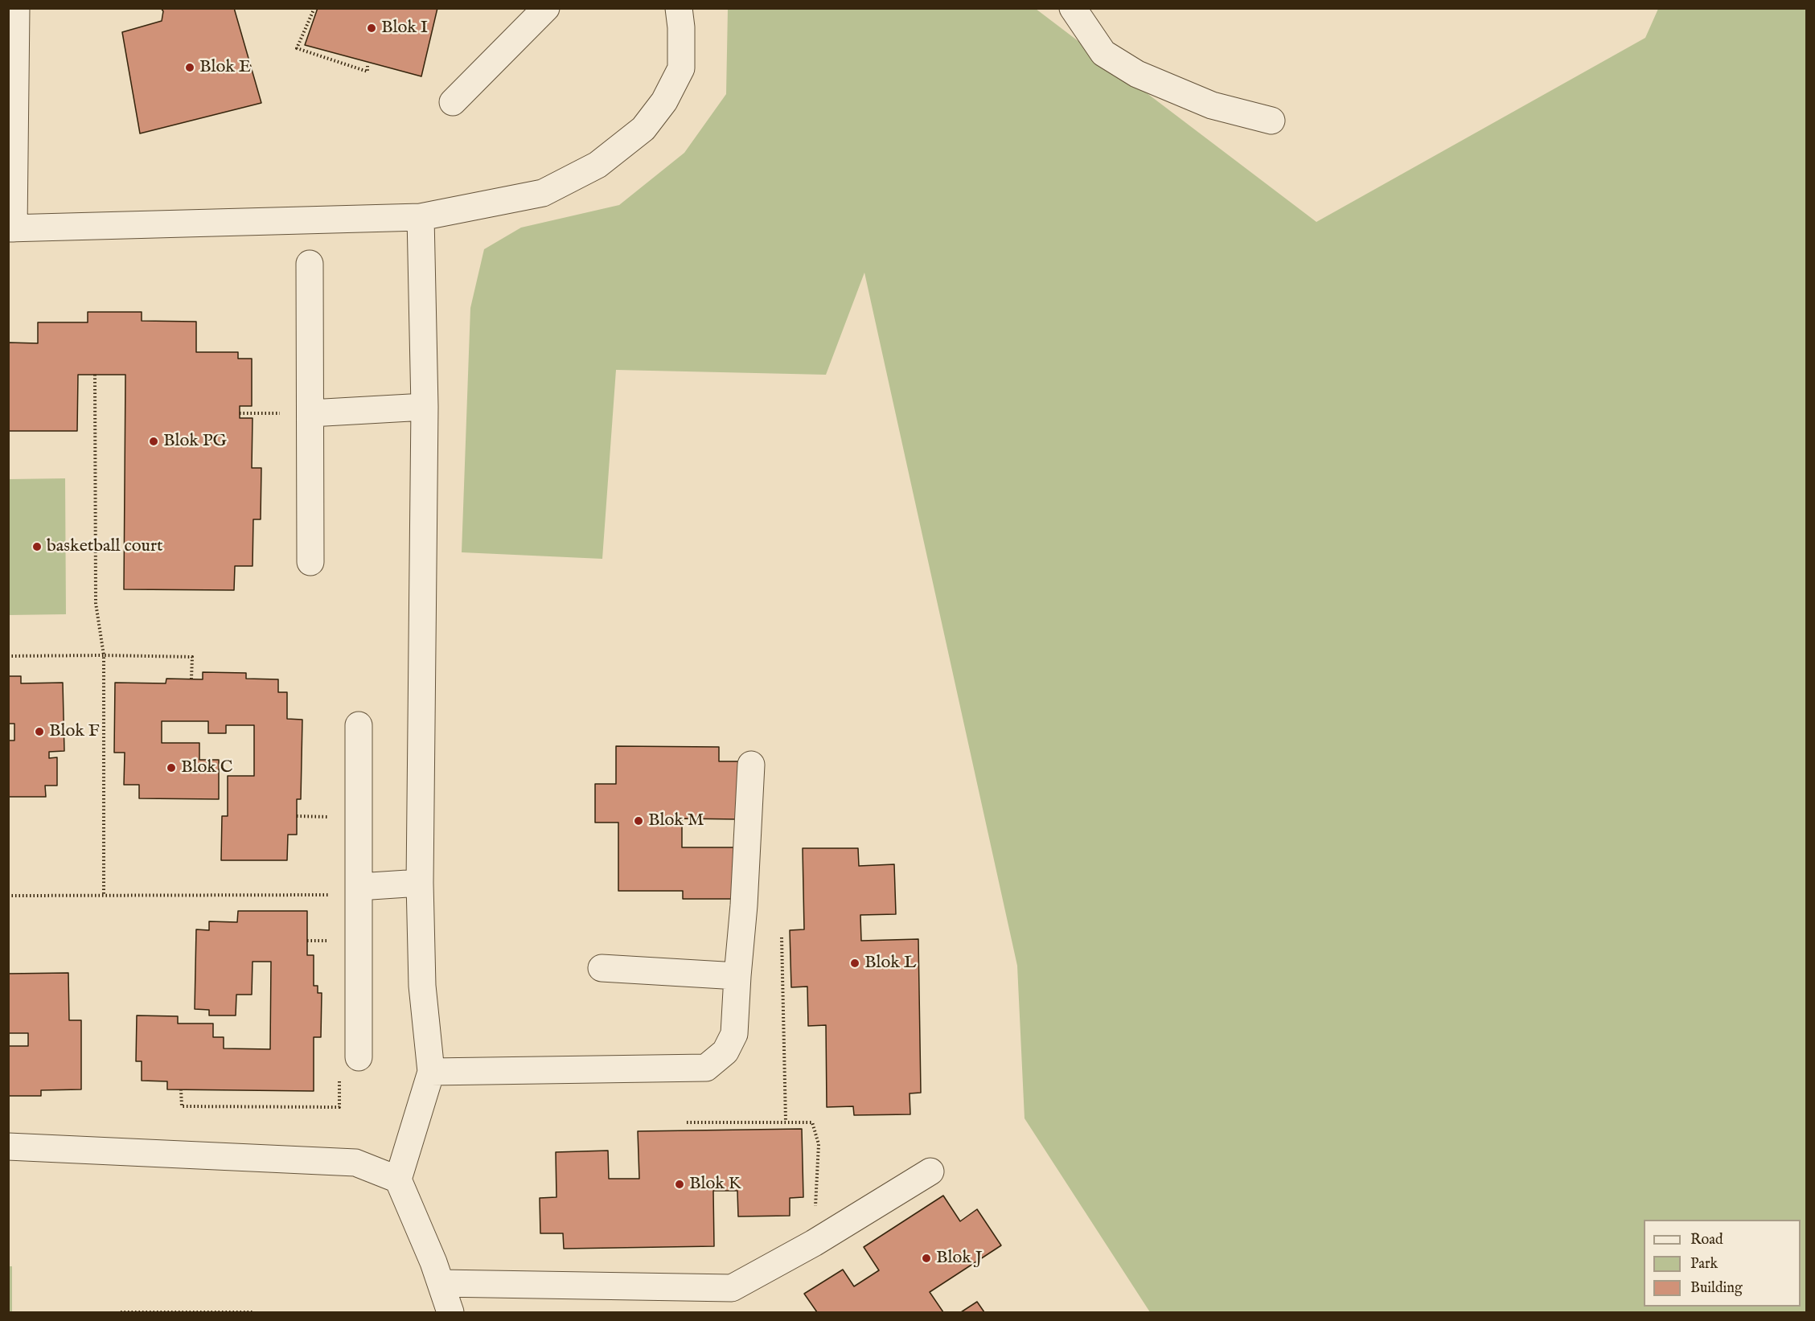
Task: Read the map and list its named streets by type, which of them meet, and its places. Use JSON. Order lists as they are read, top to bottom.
{
  "places": [
    "Blok I",
    "Blok E",
    "Blok PG",
    "basketball court",
    "Blok F",
    "Blok C",
    "Blok M",
    "Blok L",
    "Blok K",
    "Blok J"
  ],
  "legend": ["Road", "Park", "Building"]
}
